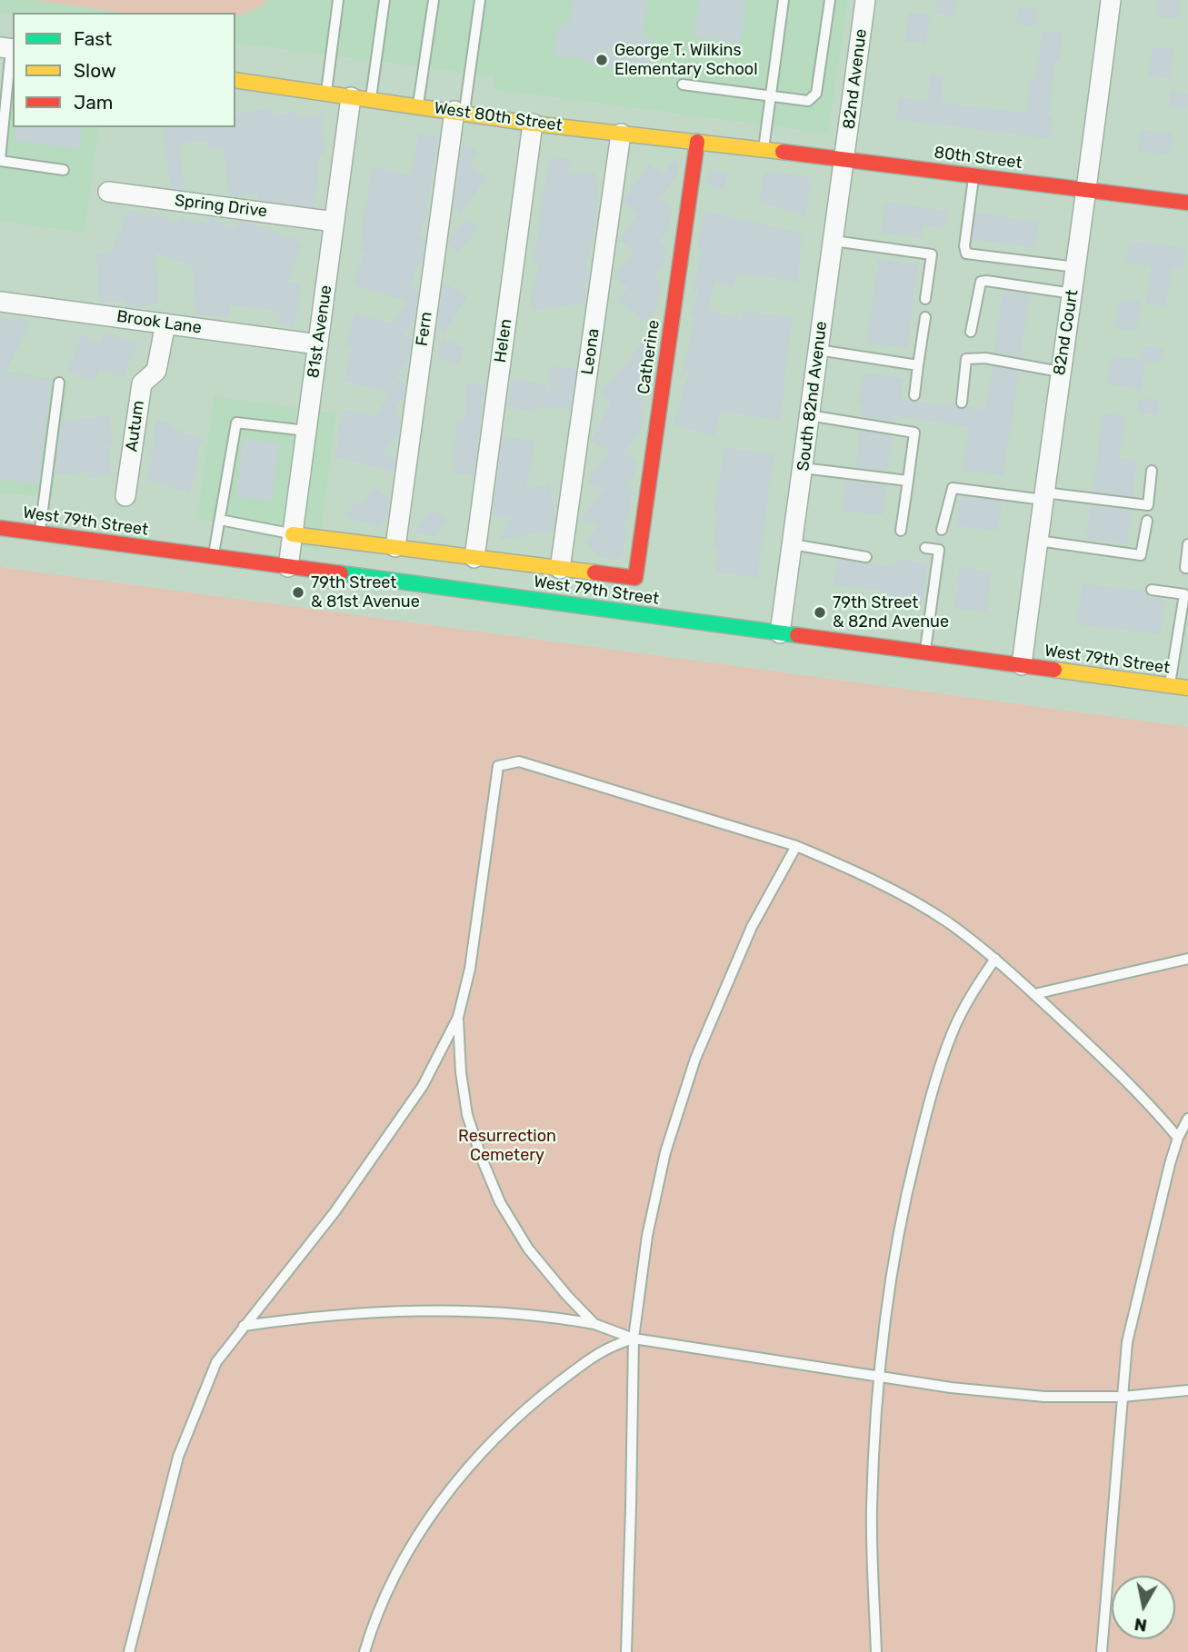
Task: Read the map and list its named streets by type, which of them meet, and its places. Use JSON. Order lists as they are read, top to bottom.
{
  "streets": {
    "street": [
      "82nd Avenue",
      "West 80th Street",
      "80th Street",
      "Spring Drive",
      "Brook Lane",
      "Fern",
      "81st Avenue",
      "82nd Court",
      "Helen",
      "Leona",
      "Catherine",
      "South 82nd Avenue",
      "Autum",
      "West 79th Street"
    ]
  },
  "crossings": [
    ["82nd Avenue", "80th Street"],
    ["82nd Avenue", "South 82nd Avenue"],
    ["West 80th Street", "80th Street"],
    ["West 80th Street", "Fern"],
    ["West 80th Street", "81st Avenue"],
    ["West 80th Street", "Helen"],
    ["West 80th Street", "Leona"],
    ["West 80th Street", "Catherine"],
    ["80th Street", "82nd Court"],
    ["80th Street", "South 82nd Avenue"],
    ["Spring Drive", "81st Avenue"],
    ["Brook Lane", "81st Avenue"],
    ["Brook Lane", "Autum"],
    ["81st Avenue", "West 79th Street"],
    ["82nd Court", "West 79th Street"],
    ["Leona", "Catherine"],
    ["South 82nd Avenue", "West 79th Street"]
  ],
  "parks": ["Resurrection Cemetery"],
  "places": ["George T. Wilkins Elementary School", "79th Street & 81st Avenue", "79th Street & 82nd Avenue"],
  "legend": ["Fast", "Slow", "Jam"],
  "north": "bottom"
}
